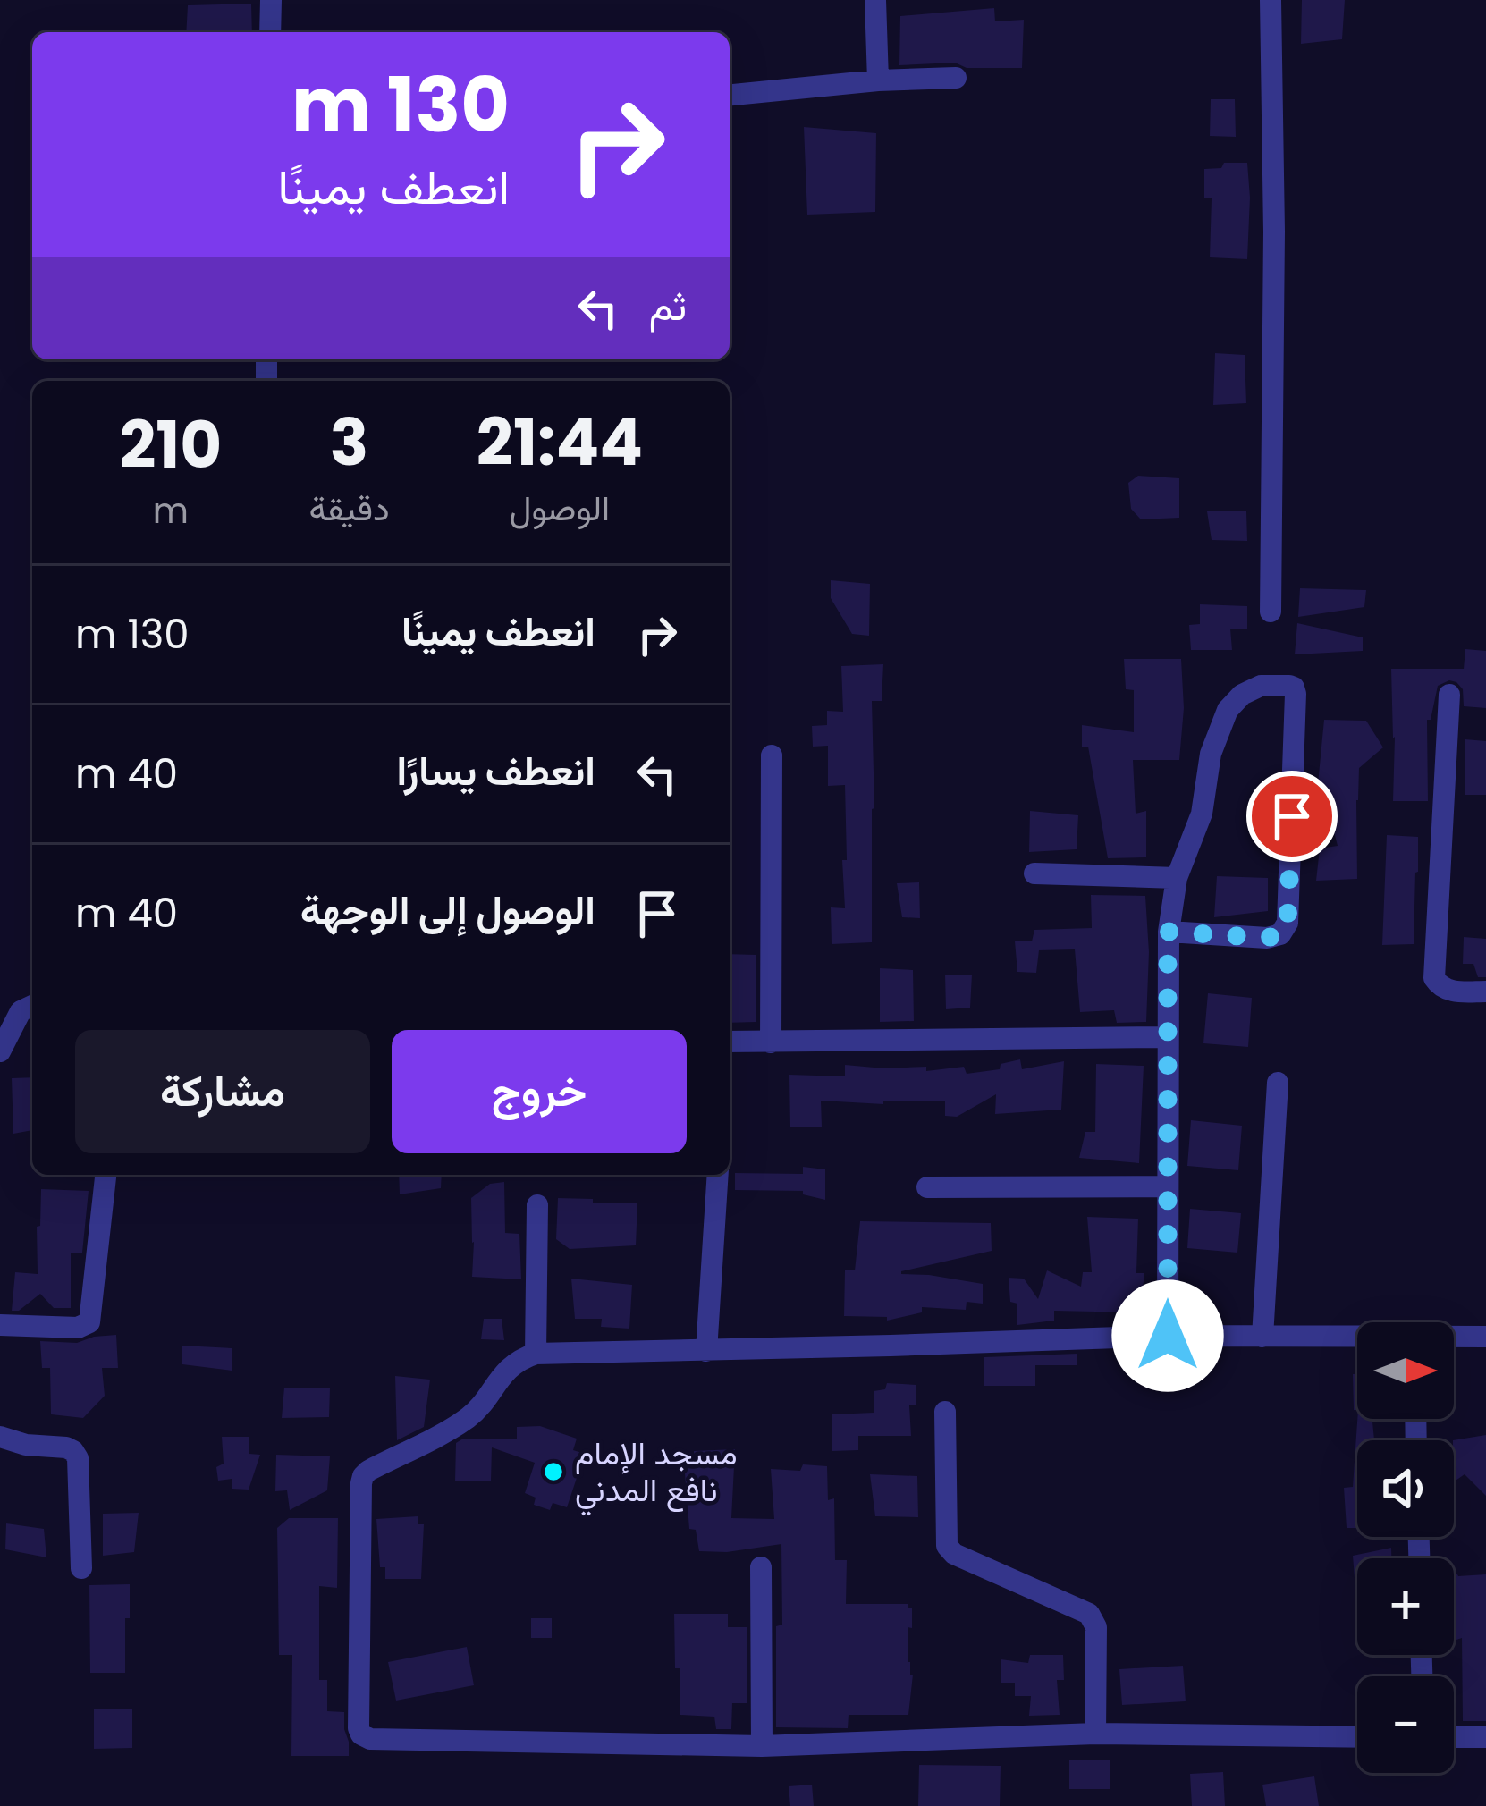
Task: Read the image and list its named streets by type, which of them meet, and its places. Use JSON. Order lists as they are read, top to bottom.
{
  "places": ["مسجد الإمام نافع المدني"],
  "north": "right",
  "page": {
    "turn": ["130 m", "انعطف يمينًا"],
    "then": "ثم",
    "eta": [
      "21:44",
      "الوصول",
      "3",
      "دقيقة",
      "210",
      "m"
    ],
    "list": [
      {
        "name": "انعطف يمينًا",
        "value": "130 m"
      },
      {
        "name": "انعطف يسارًا",
        "value": "40 m"
      },
      {
        "name": "الوصول إلى الوجهة",
        "value": "40 m"
      }
    ],
    "buttons": ["خروج", "مشاركة"],
    "map_buttons": ["+", "−"]
  }
}
